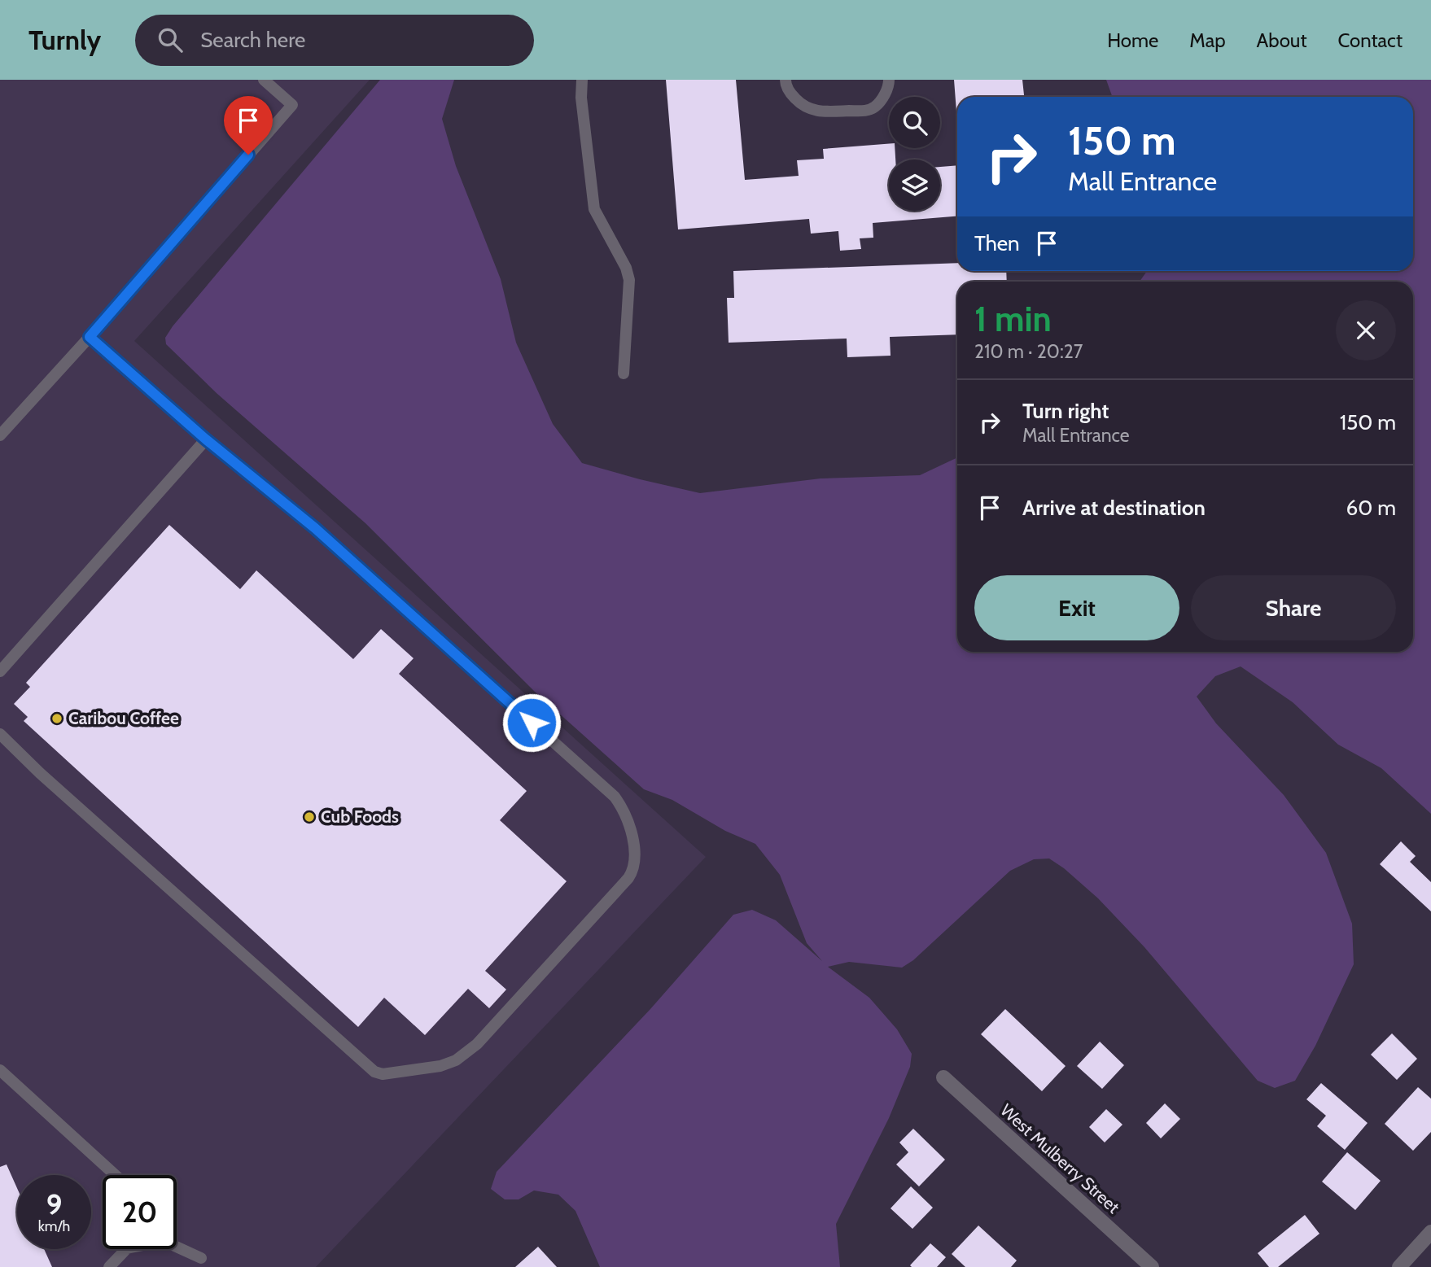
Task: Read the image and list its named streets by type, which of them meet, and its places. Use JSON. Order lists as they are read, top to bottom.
{
  "streets": {
    "street": ["West Mulberry Street"]
  },
  "places": ["Caribou Coffee", "Cub Foods"],
  "page": {
    "header": "Turnly",
    "search": "Search here",
    "nav": [
      "Home",
      "Map",
      "About",
      "Contact"
    ],
    "turn": ["150 m", "Mall Entrance"],
    "then": "Then",
    "heading": ["1 min", "210 m · 20:27"],
    "list": [
      {
        "name": "Turn right",
        "note": "Mall Entrance",
        "value": "150 m"
      },
      {
        "name": "Arrive at destination",
        "value": "60 m"
      }
    ],
    "buttons": ["Exit", "Share"],
    "speed": "9 km/h",
    "limit": "20"
  }
}
